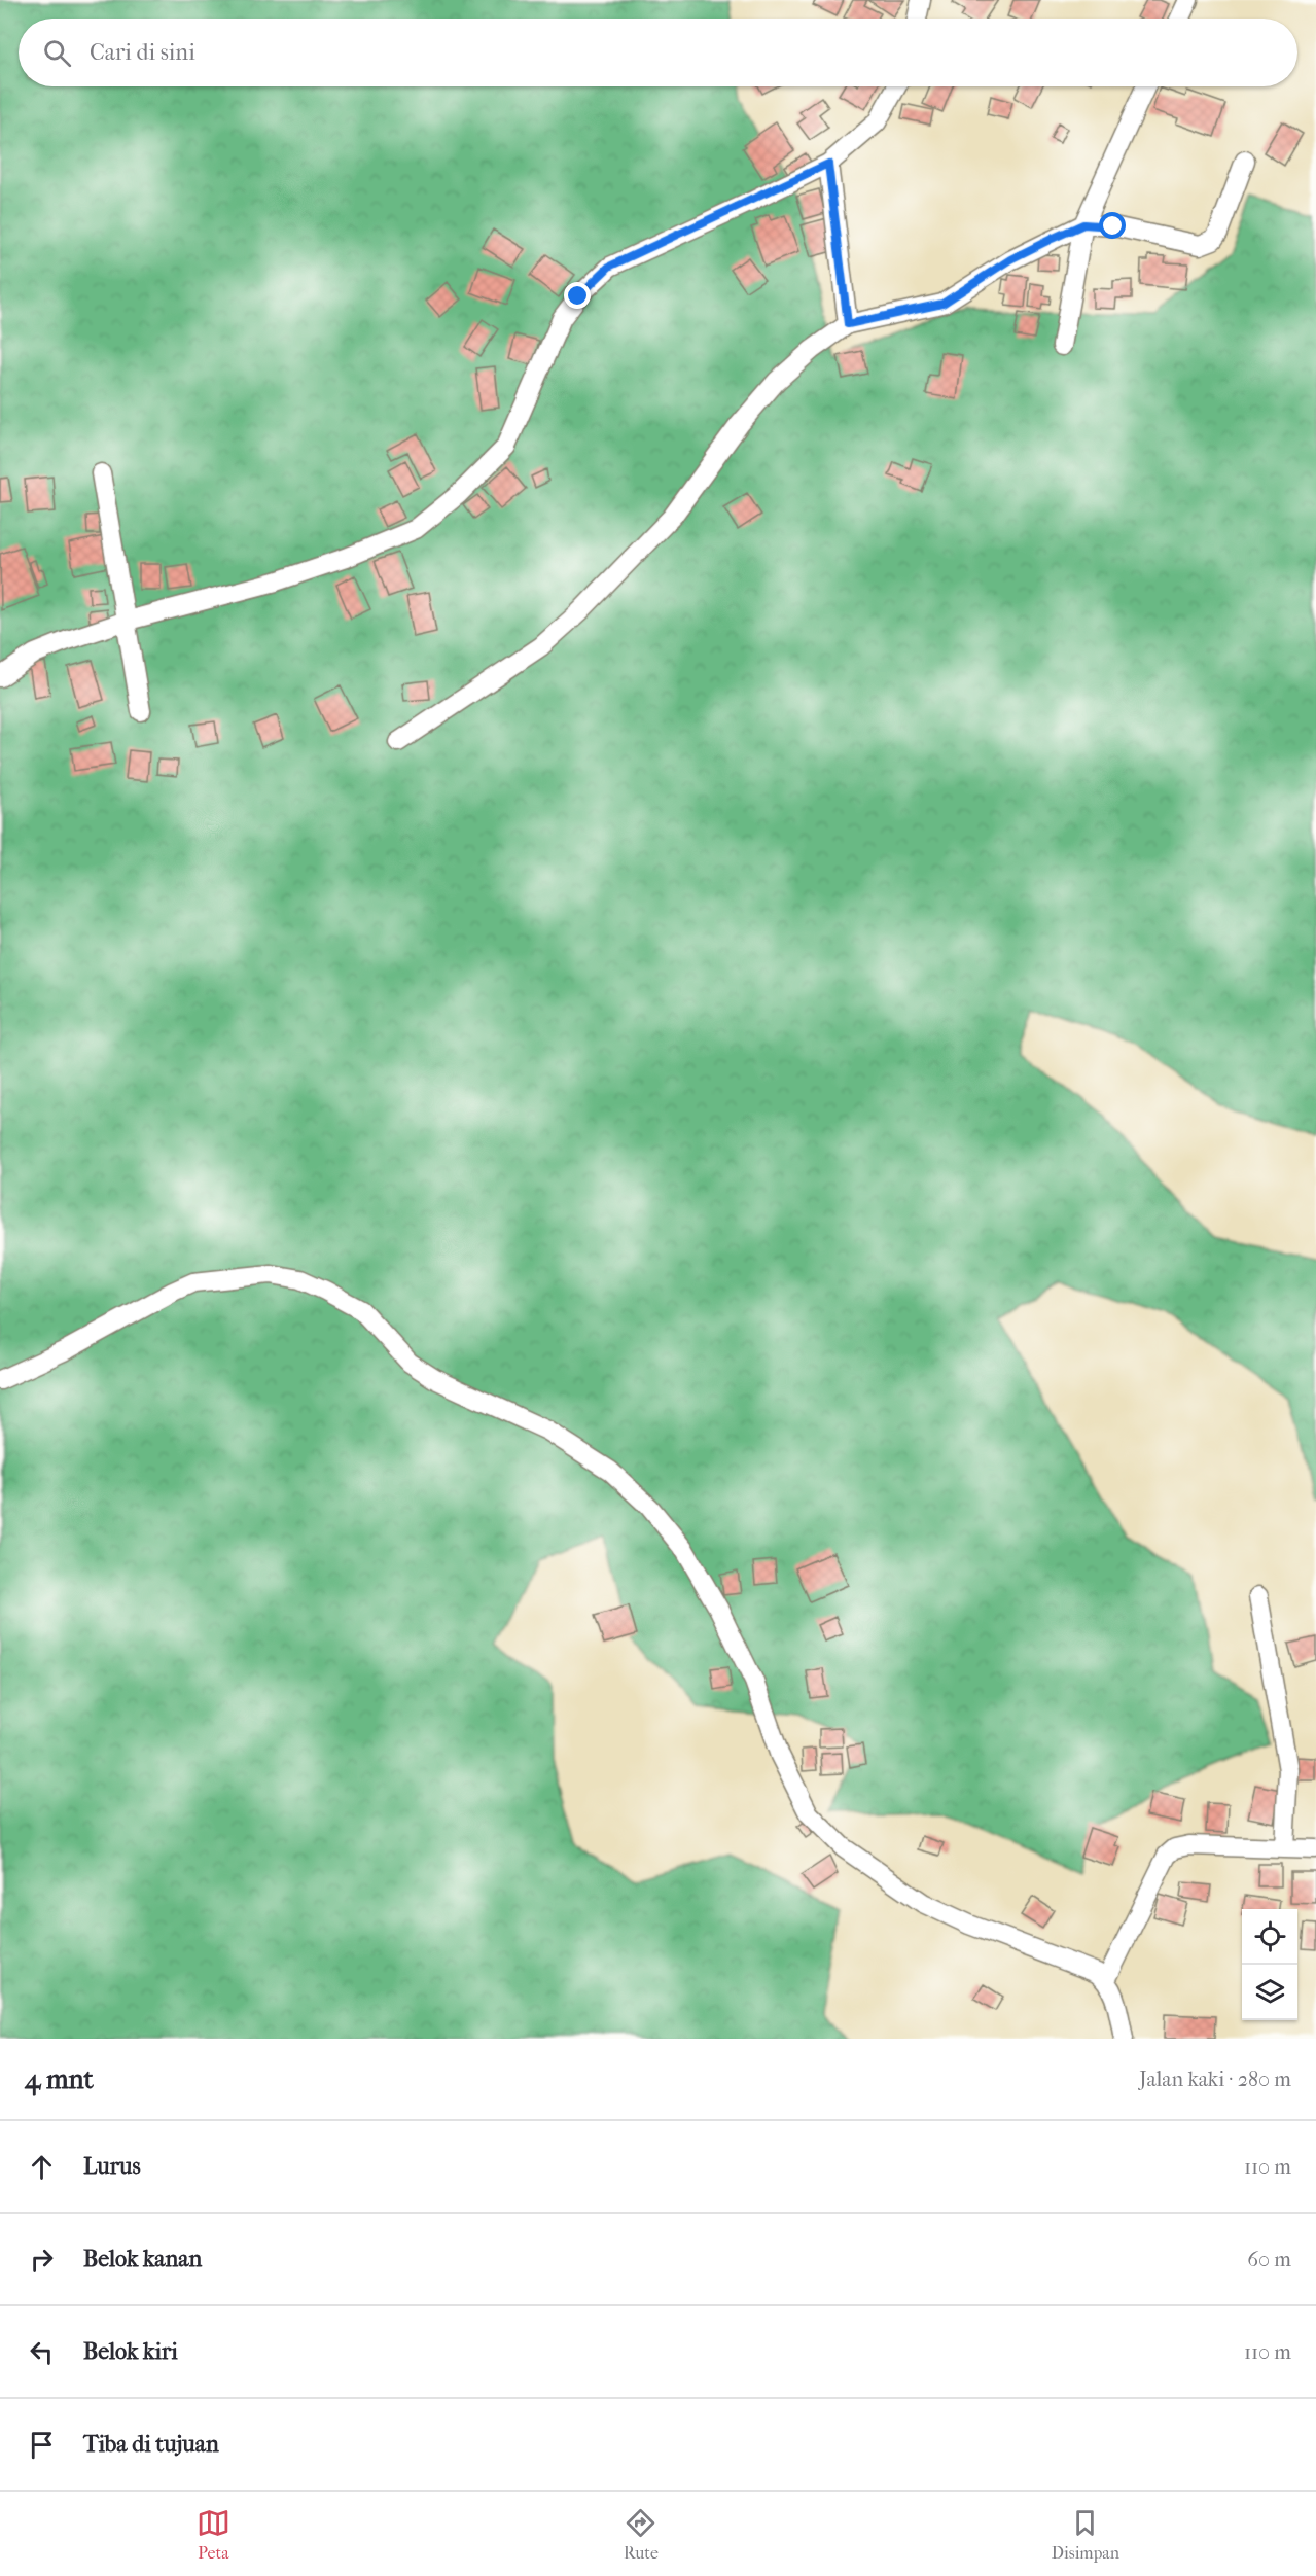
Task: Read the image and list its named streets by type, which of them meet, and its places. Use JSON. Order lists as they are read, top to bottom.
{
  "page": {
    "search": "Cari di sini",
    "heading": ["4 mnt", "Jalan kaki · 280 m"],
    "list": [
      ["Lurus", "110 m"],
      ["Belok kanan", "60 m"],
      ["Belok kiri", "110 m"],
      "Tiba di tujuan"
    ],
    "nav": ["Peta", "Rute", "Disimpan"]
  }
}
